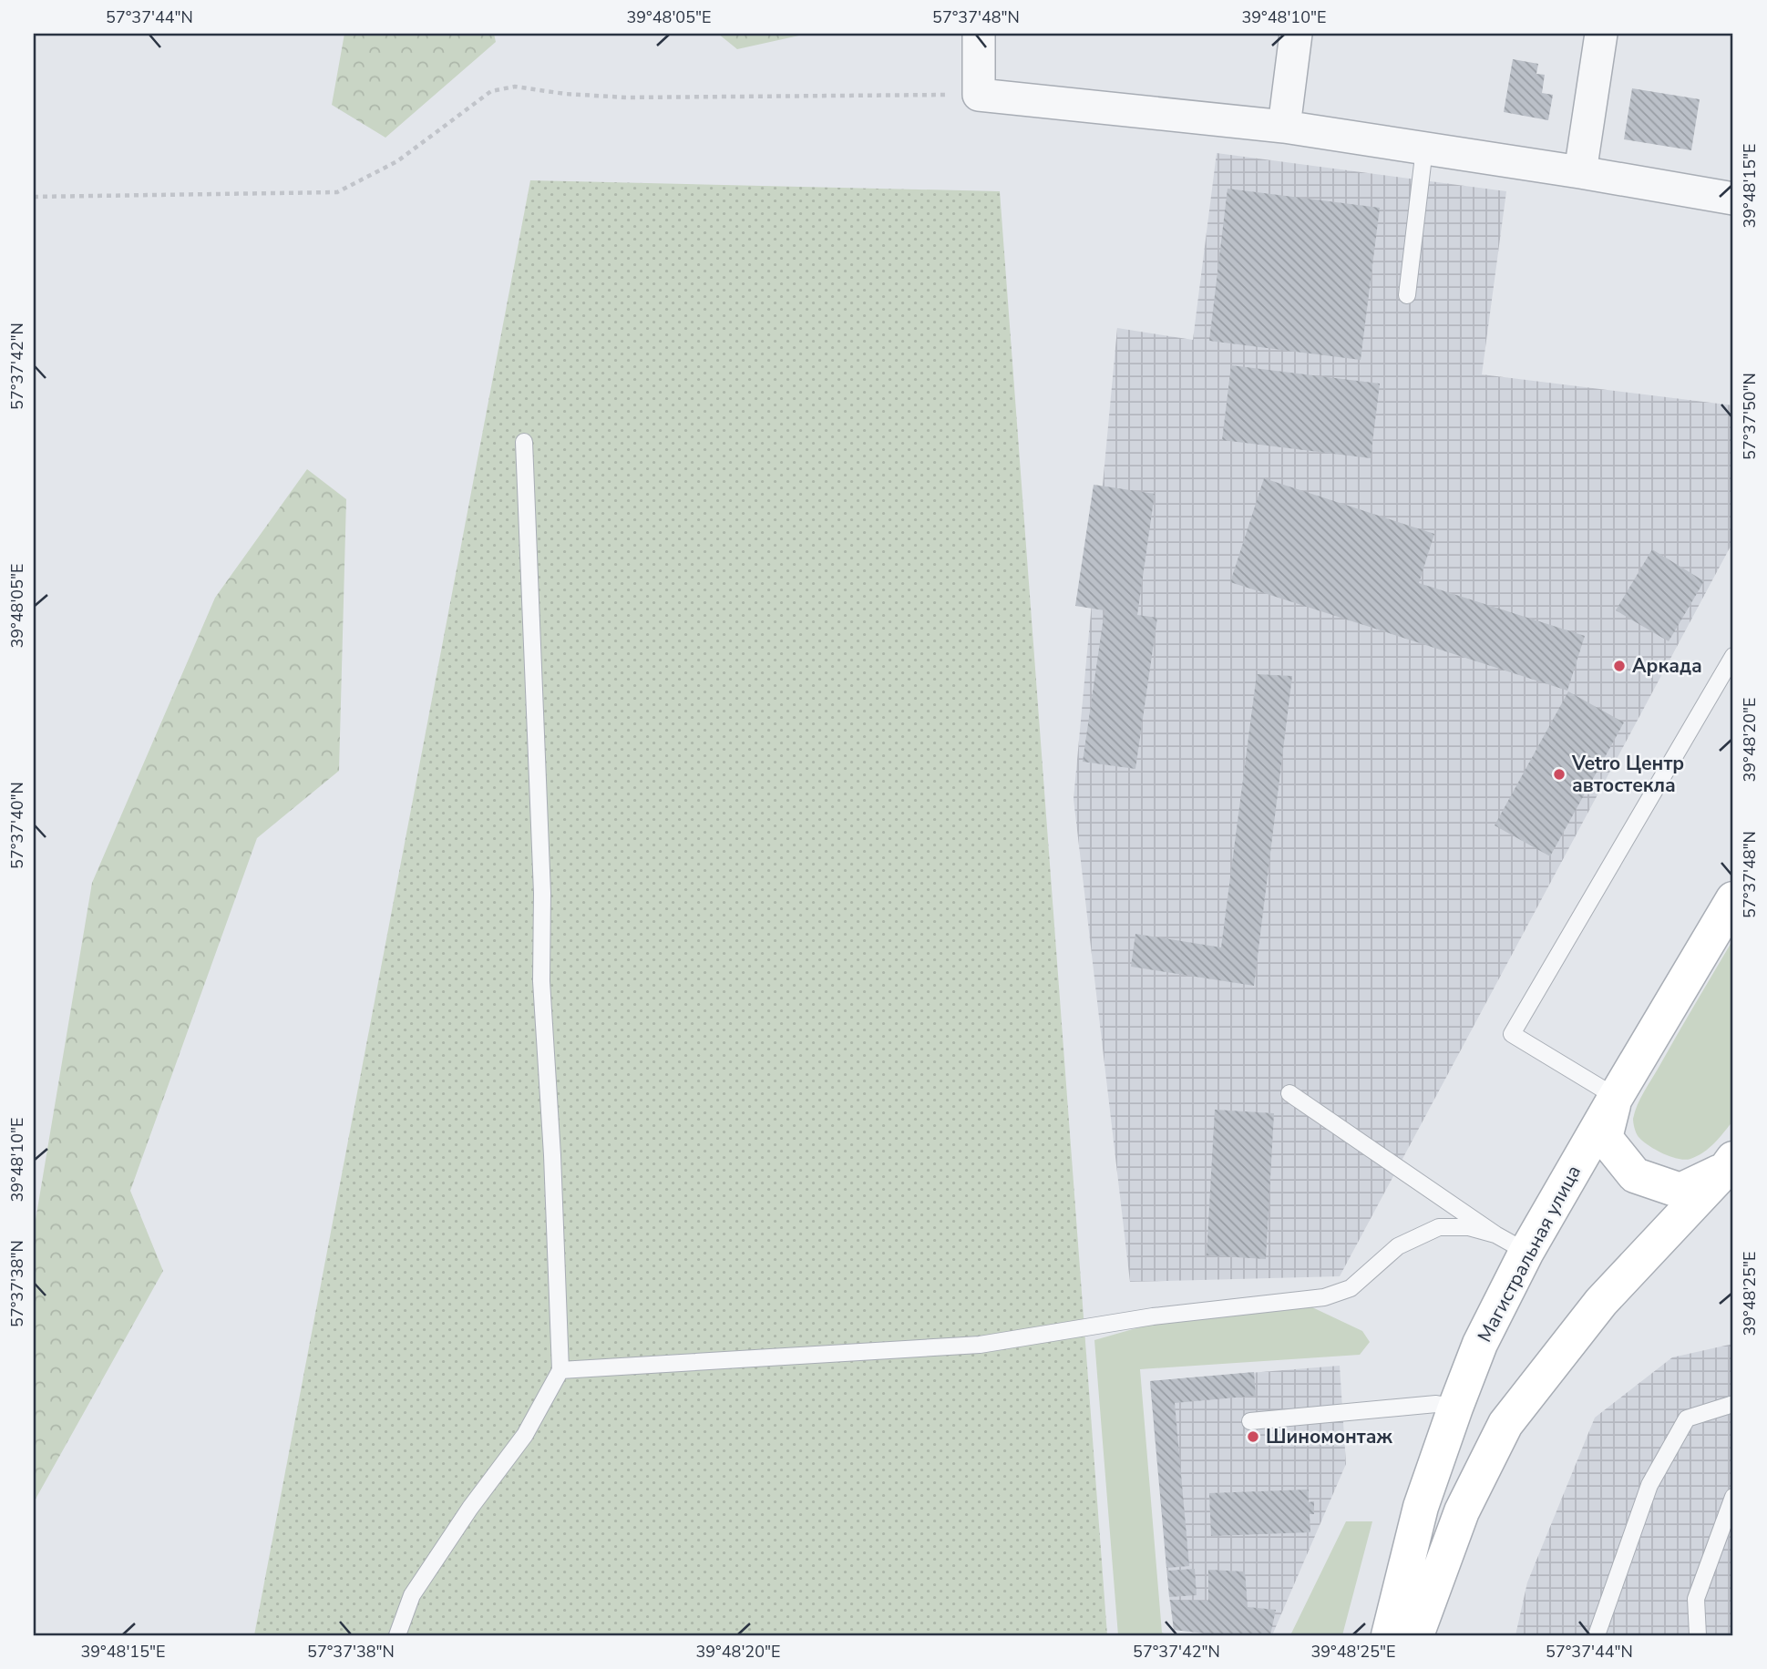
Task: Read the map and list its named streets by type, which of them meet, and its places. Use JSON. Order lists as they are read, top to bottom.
{
  "streets": {
    "main road": ["Магистральная улица"]
  },
  "places": ["Аркада", "Vetro Центр автостекла", "Шиномонтаж"],
  "coordinates": [
    "57°37'44\"N",
    "39°48'05\"E",
    "57°37'48\"N",
    "39°48'10\"E",
    "39°48'15\"E",
    "57°37'42\"N",
    "57°37'50\"N",
    "39°48'20\"E",
    "57°37'40\"N",
    "57°37'38\"N",
    "39°48'25\"E"
  ]
}
